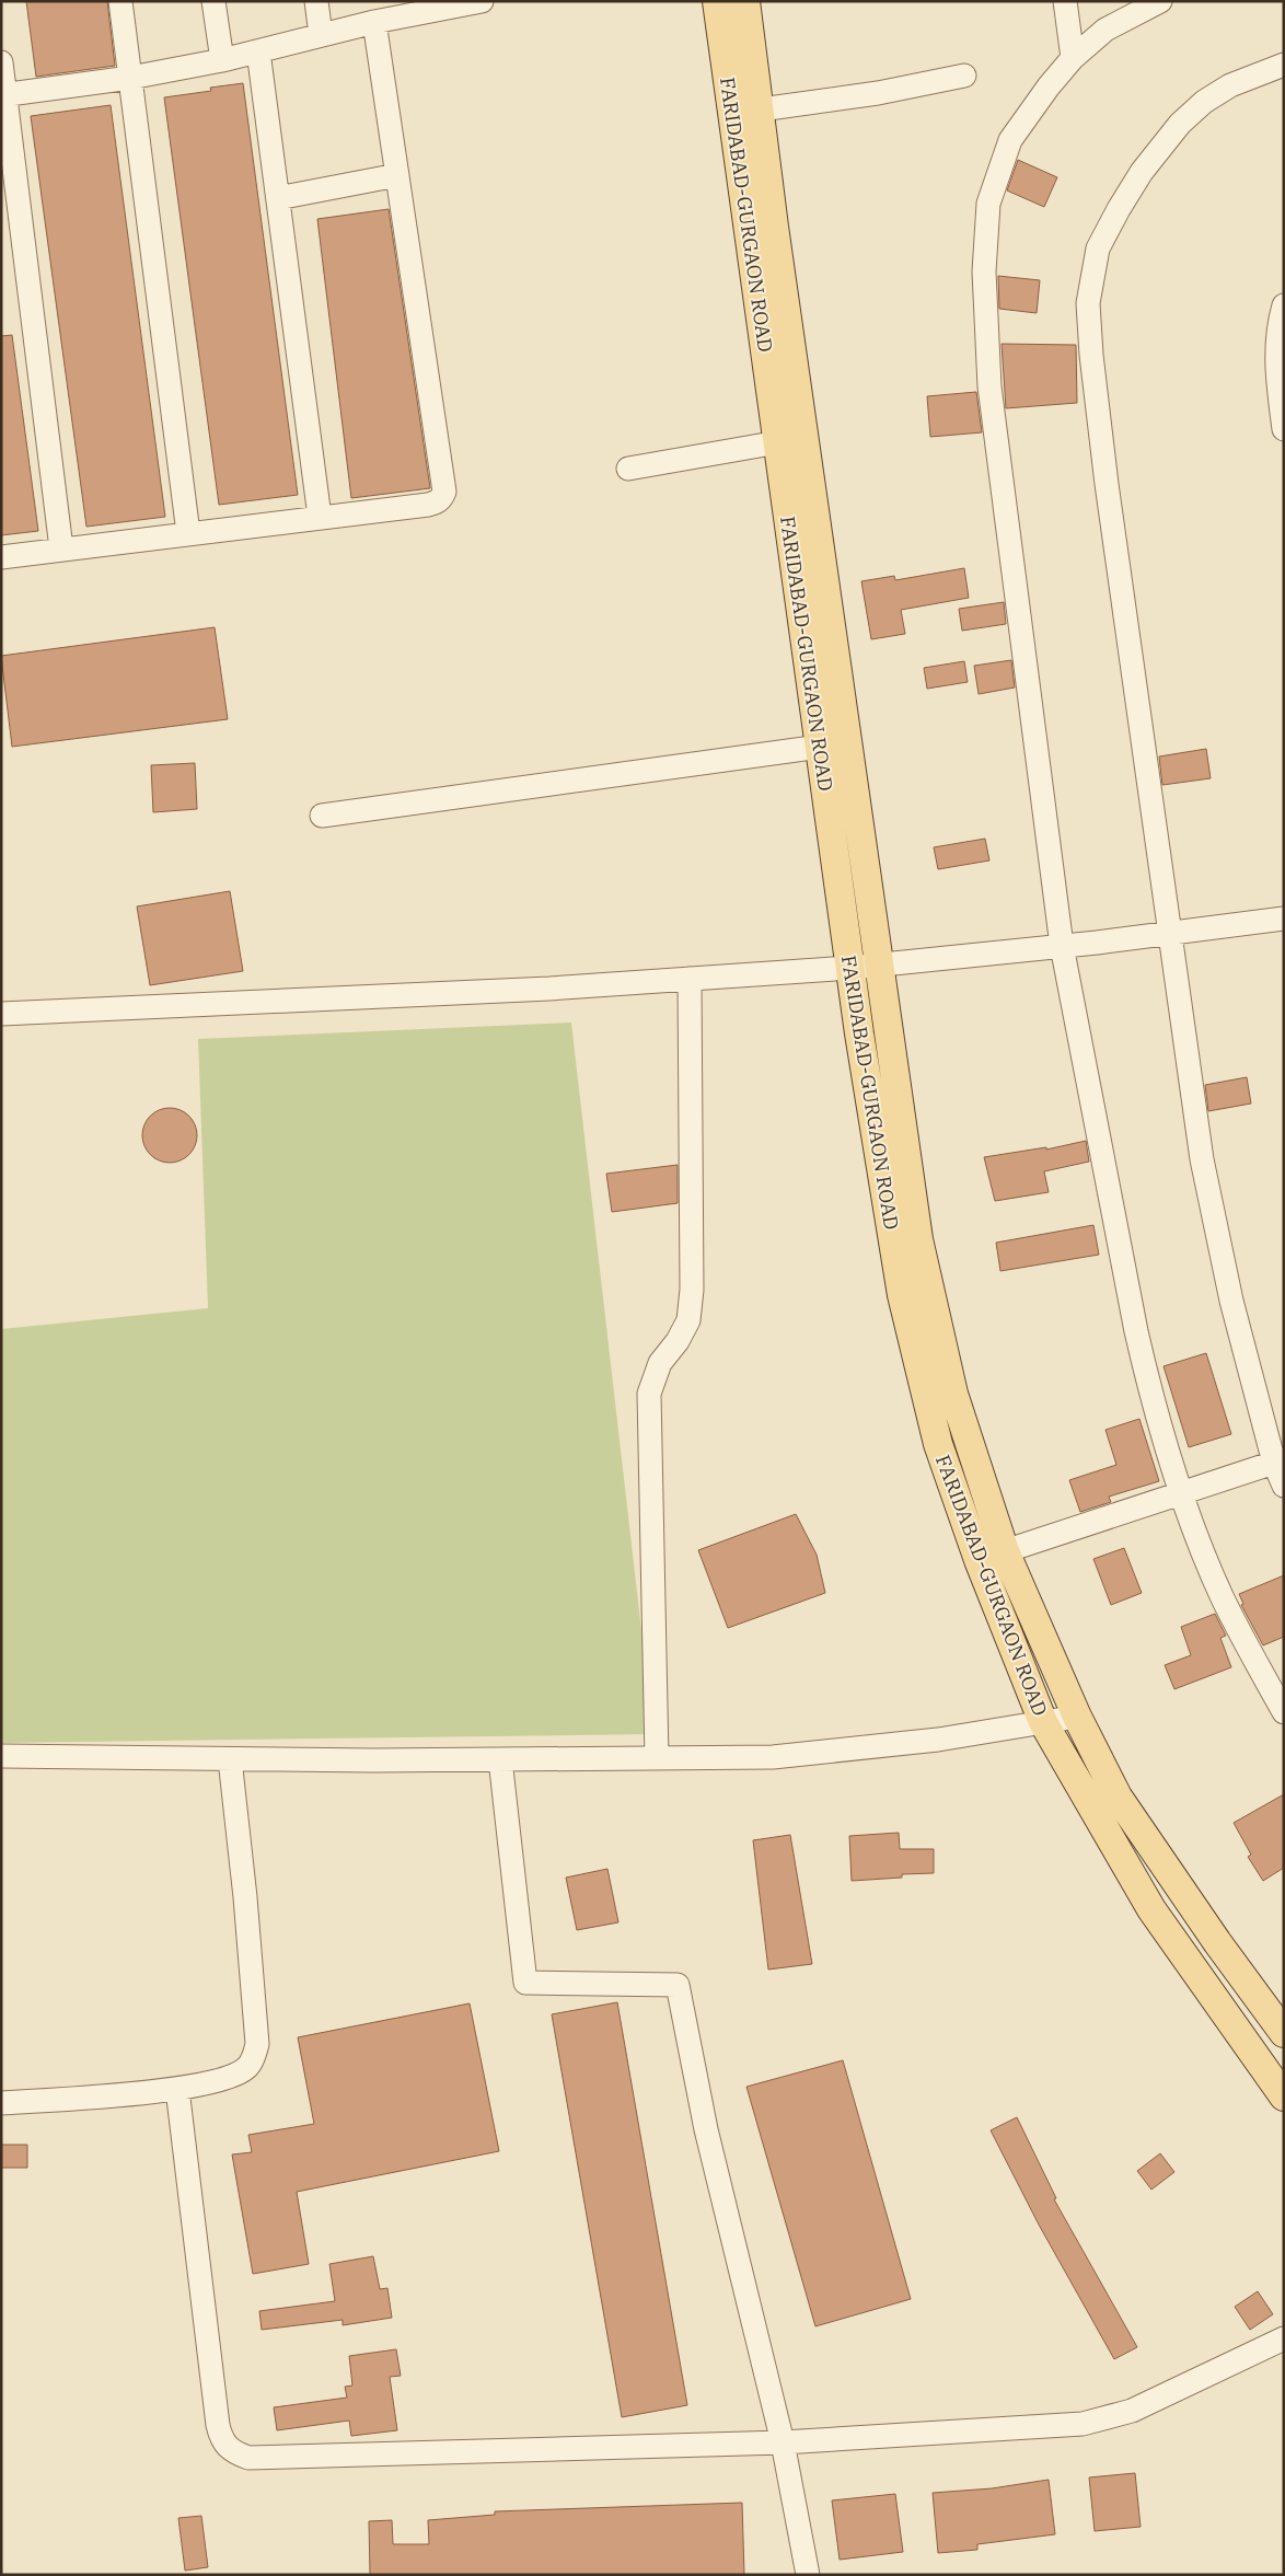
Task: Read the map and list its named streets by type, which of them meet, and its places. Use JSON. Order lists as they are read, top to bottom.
{
  "streets": {
    "main road": ["FARIDABAD-GURGAON ROAD"]
  }
}
